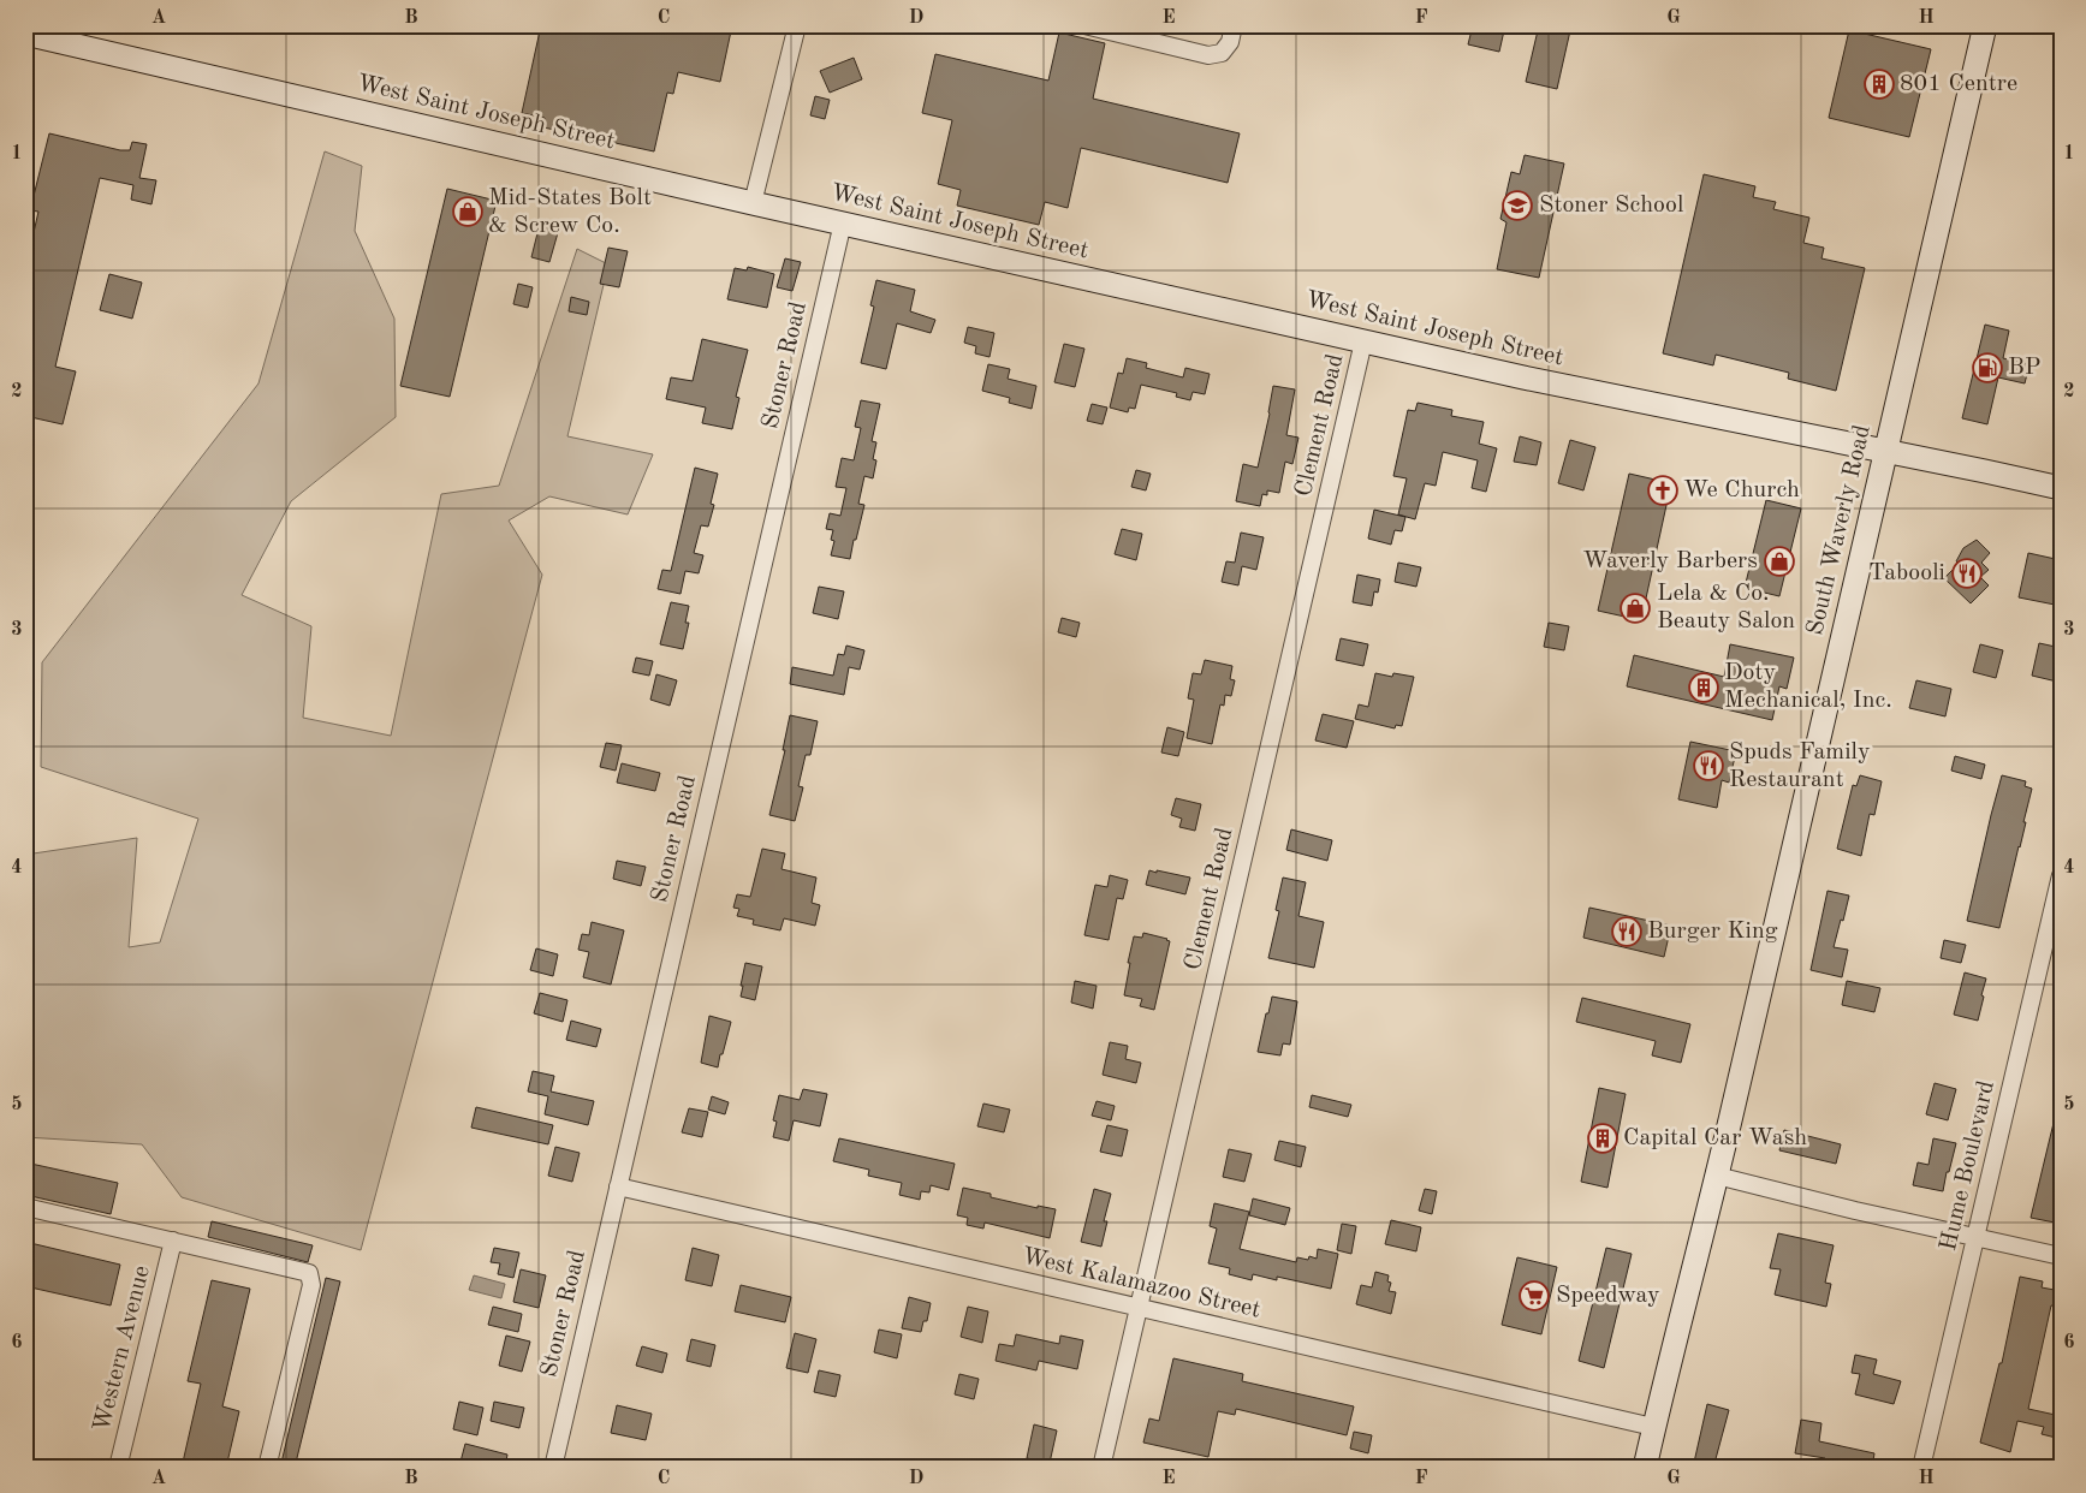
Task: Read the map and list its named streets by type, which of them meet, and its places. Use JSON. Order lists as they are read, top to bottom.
{
  "streets": {
    "street": [
      "West Saint Joseph Street",
      "Stoner Road",
      "Clement Road",
      "South Waverly Road",
      "Hume Boulevard",
      "West Kalamazoo Street",
      "Western Avenue"
    ]
  },
  "crossings": [
    ["West Saint Joseph Street", "Stoner Road"],
    ["West Saint Joseph Street", "Clement Road"],
    ["West Saint Joseph Street", "South Waverly Road"],
    ["Stoner Road", "West Kalamazoo Street"],
    ["Clement Road", "West Kalamazoo Street"],
    ["South Waverly Road", "West Kalamazoo Street"]
  ],
  "places": {
    "building": ["801 Centre", "Doty Mechanical, Inc.", "Capital Car Wash"],
    "school or university": ["Stoner School"],
    "shop": ["Mid-States Bolt & Screw Co.", "Waverly Barbers", "Lela & Co. Beauty Salon"],
    "fuel station": ["BP"],
    "church": ["We Church"],
    "restaurant": ["Tabooli", "Spuds Family Restaurant", "Burger King"],
    "supermarket": ["Speedway"]
  },
  "grid": {
    "columns": [
      "A",
      "B",
      "C",
      "D",
      "E",
      "F",
      "G",
      "H"
    ],
    "rows": [
      "1",
      "2",
      "3",
      "4",
      "5",
      "6"
    ]
  }
}
